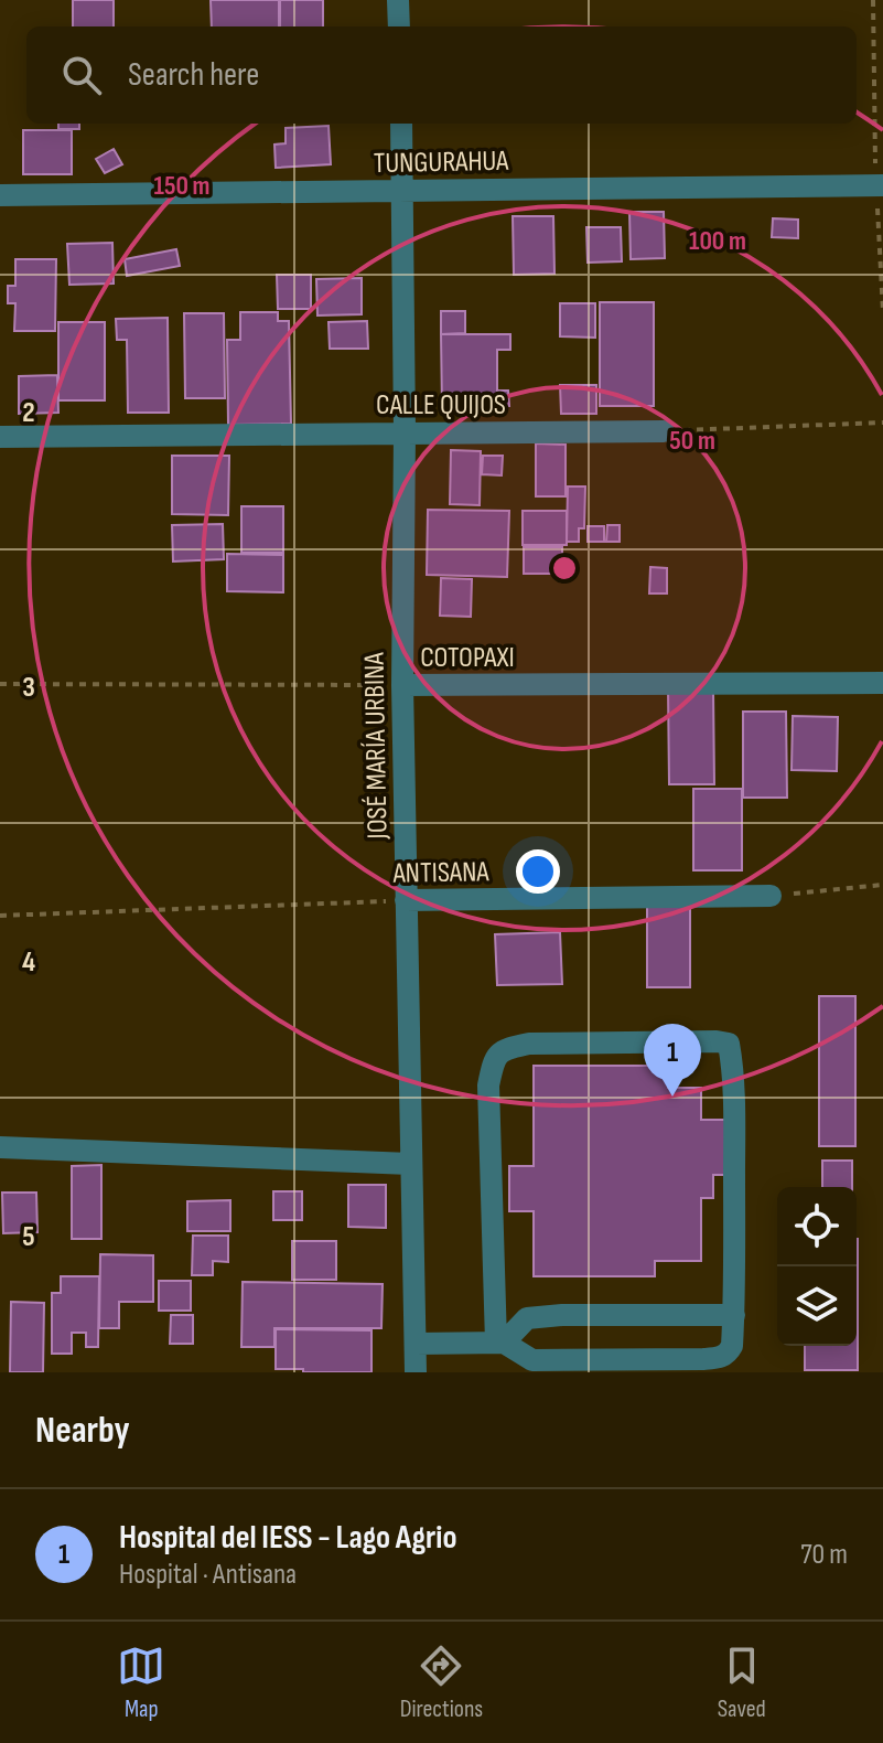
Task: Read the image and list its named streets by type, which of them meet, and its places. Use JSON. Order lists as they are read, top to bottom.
{
  "streets": {
    "street": [
      "TUNGURAHUA",
      "CALLE QUIJOS",
      "COTOPAXI",
      "JOSÉ MARÍA URBINA",
      "ANTISANA"
    ]
  },
  "crossings": [
    ["TUNGURAHUA", "JOSÉ MARÍA URBINA"],
    ["CALLE QUIJOS", "JOSÉ MARÍA URBINA"],
    ["COTOPAXI", "JOSÉ MARÍA URBINA"],
    ["JOSÉ MARÍA URBINA", "ANTISANA"]
  ],
  "page": {
    "search": "Search here",
    "pins": "1",
    "heading": "Nearby",
    "list": [
      {
        "mark": "1",
        "name": "Hospital del IESS - Lago Agrio",
        "note": "Hospital · Antisana",
        "value": "70 m"
      }
    ],
    "nav": ["Map", "Directions", "Saved"]
  },
  "grid": {
    "rows": [
      "2",
      "3",
      "4",
      "5"
    ]
  },
  "rings": ["150 m", "100 m", "50 m"]
}
